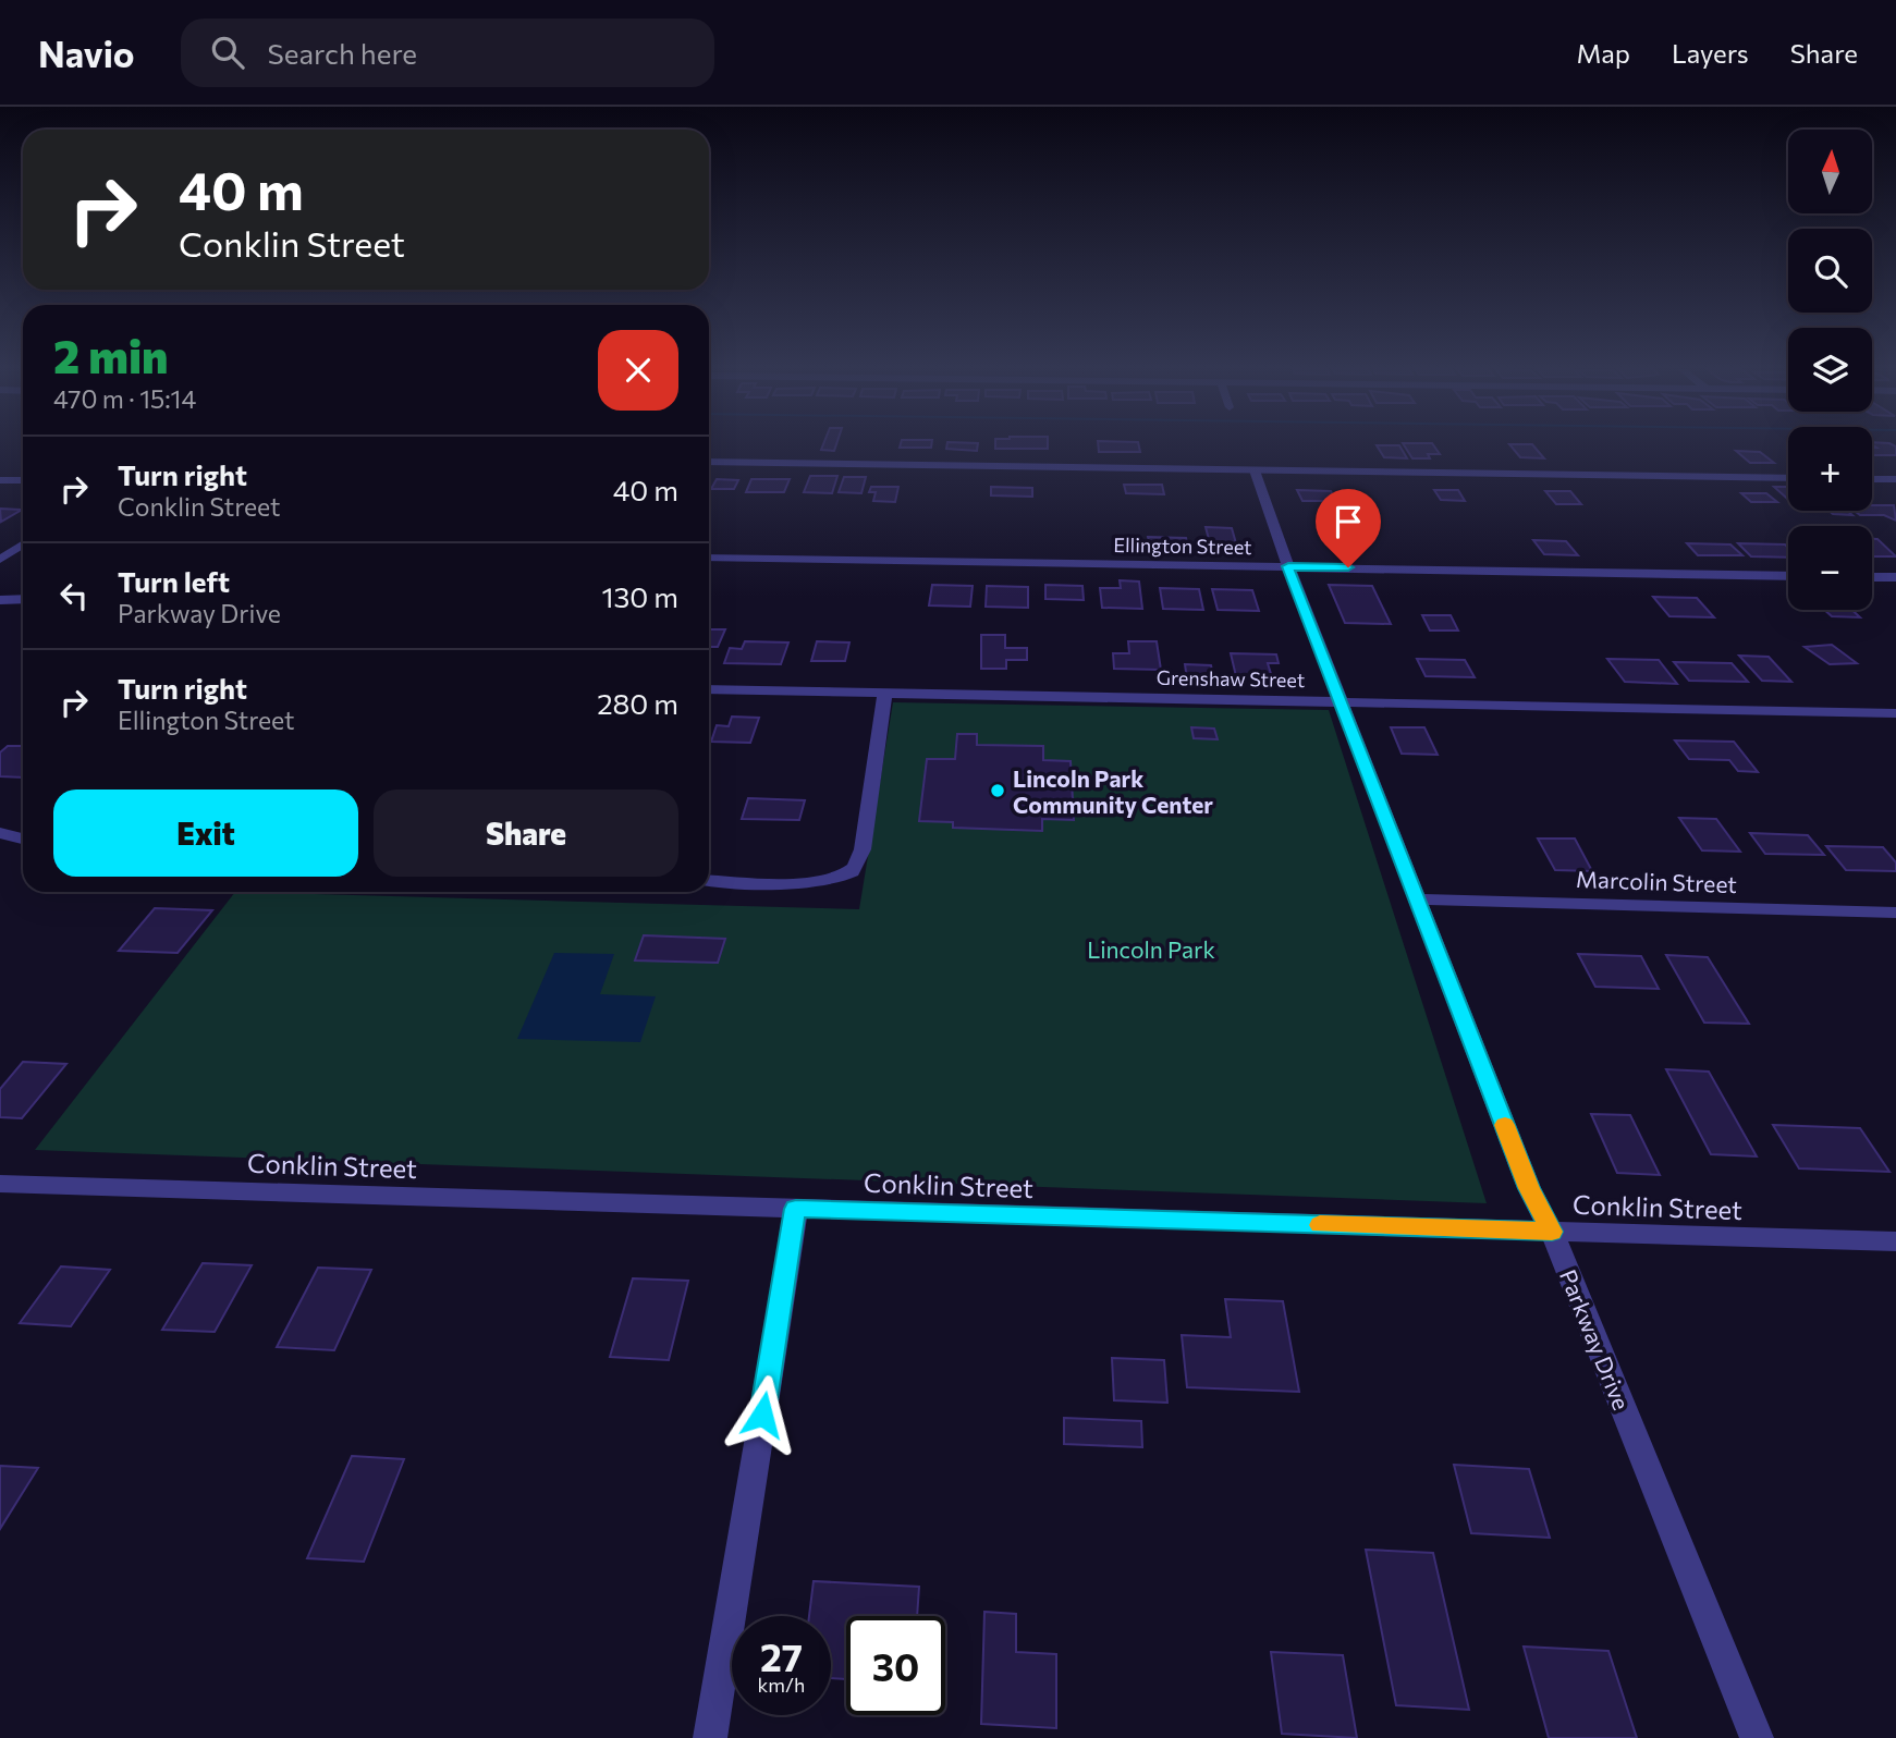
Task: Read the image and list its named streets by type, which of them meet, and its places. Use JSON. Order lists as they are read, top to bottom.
{
  "streets": {
    "street": [
      "Ellington Street",
      "Grenshaw Street",
      "Marcolin Street",
      "Conklin Street",
      "Parkway Drive"
    ]
  },
  "crossings": [
    ["Ellington Street", "Parkway Drive"],
    ["Grenshaw Street", "Parkway Drive"],
    ["Marcolin Street", "Parkway Drive"],
    ["Conklin Street", "Parkway Drive"]
  ],
  "parks": ["Lincoln Park"],
  "places": ["Lincoln Park Community Center"],
  "north": "top",
  "page": {
    "header": "Navio",
    "search": "Search here",
    "nav": ["Map", "Layers", "Share"],
    "map_buttons": ["+", "−"],
    "turn": ["40 m", "Conklin Street"],
    "heading": ["2 min", "470 m · 15:14"],
    "list": [
      {
        "name": "Turn right",
        "note": "Conklin Street",
        "value": "40 m"
      },
      {
        "name": "Turn left",
        "note": "Parkway Drive",
        "value": "130 m"
      },
      {
        "name": "Turn right",
        "note": "Ellington Street",
        "value": "280 m"
      }
    ],
    "buttons": ["Exit", "Share"],
    "speed": "27 km/h",
    "limit": "30"
  }
}
